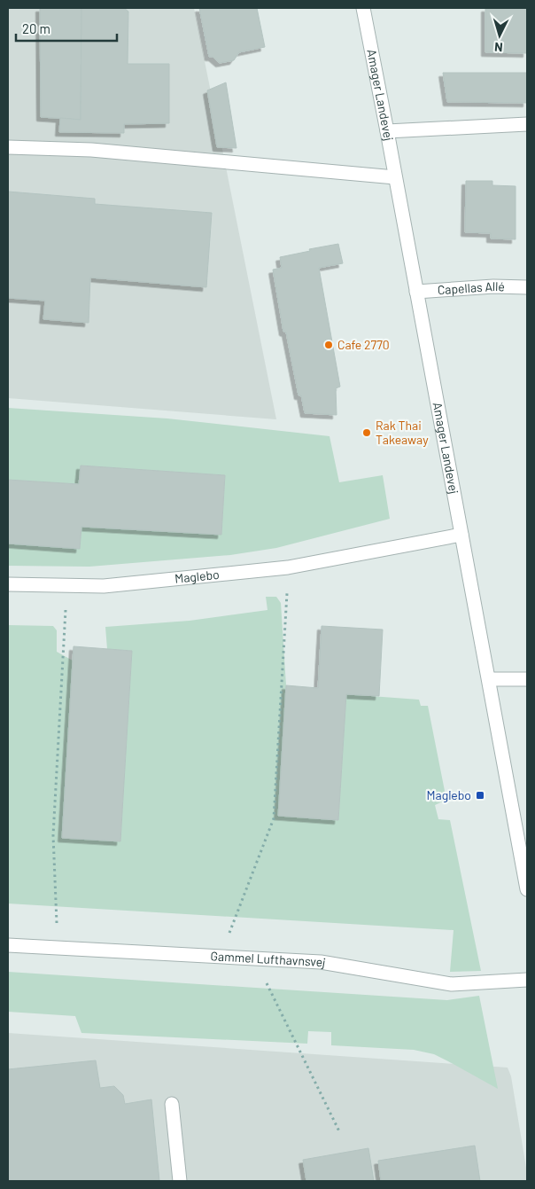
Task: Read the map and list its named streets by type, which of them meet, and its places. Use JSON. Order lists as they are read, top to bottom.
{
  "streets": {
    "street": [
      "Amager Landevej",
      "Capellas Allé",
      "Maglebo",
      "Gammel Lufthavnsvej"
    ]
  },
  "crossings": [
    ["Amager Landevej", "Capellas Allé"],
    ["Amager Landevej", "Maglebo"]
  ],
  "places": {
    "other": ["Cafe 2770", "Rak Thai Takeaway"],
    "transit": ["Maglebo"]
  },
  "scale_bar": "20 m",
  "north": "bottom"
}
